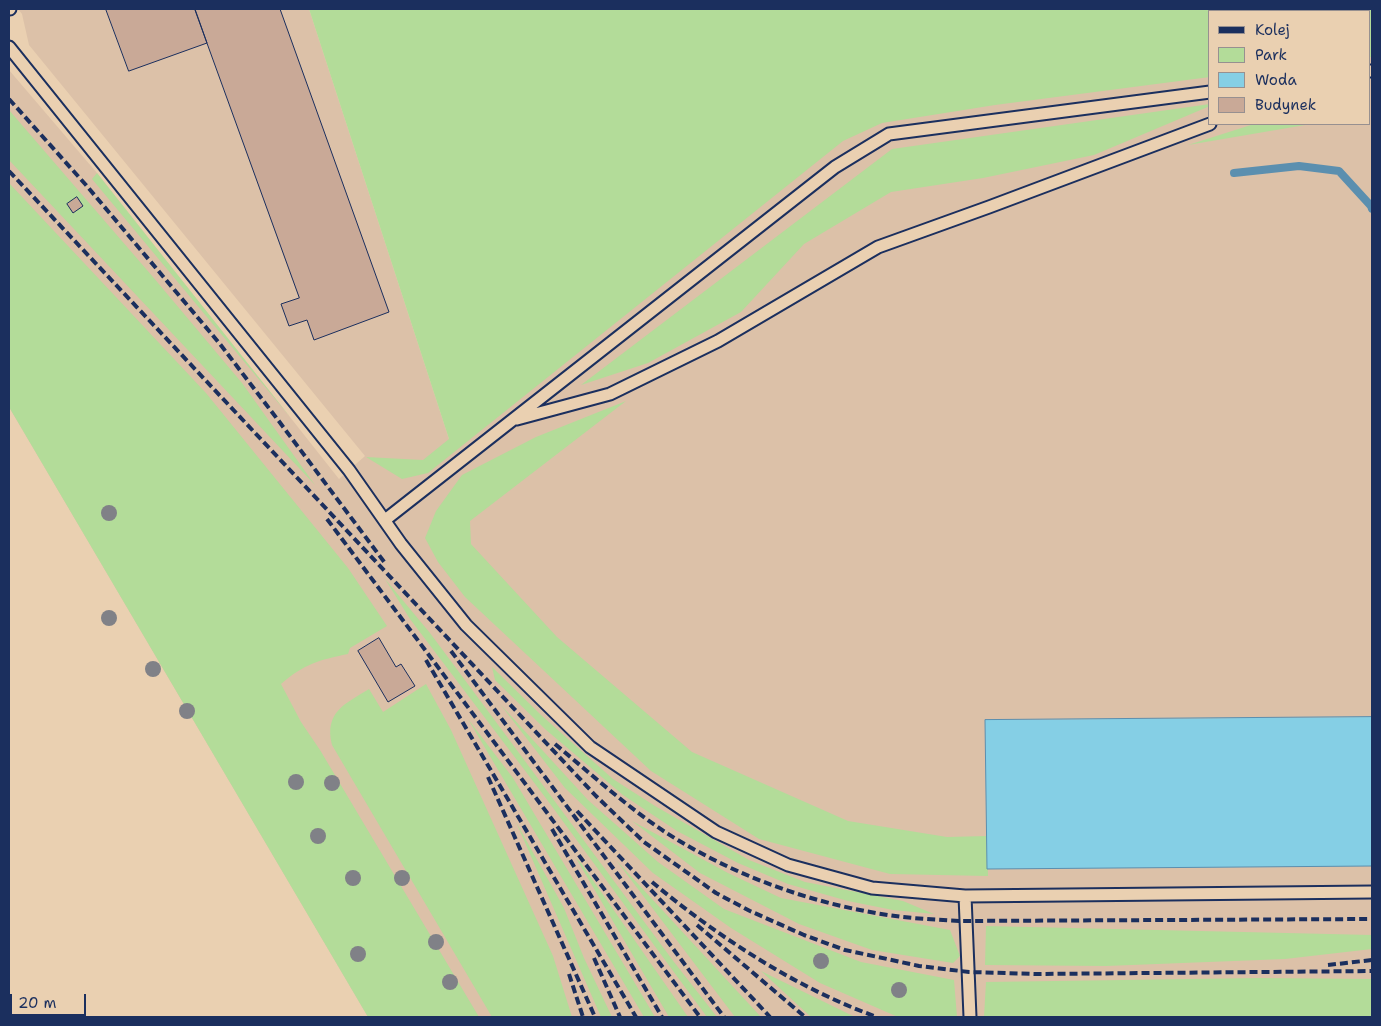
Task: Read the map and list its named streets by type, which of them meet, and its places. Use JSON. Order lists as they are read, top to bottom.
{
  "legend": [
    "Kolej",
    "Park",
    "Woda",
    "Budynek"
  ],
  "scale_bar": "20 m"
}
